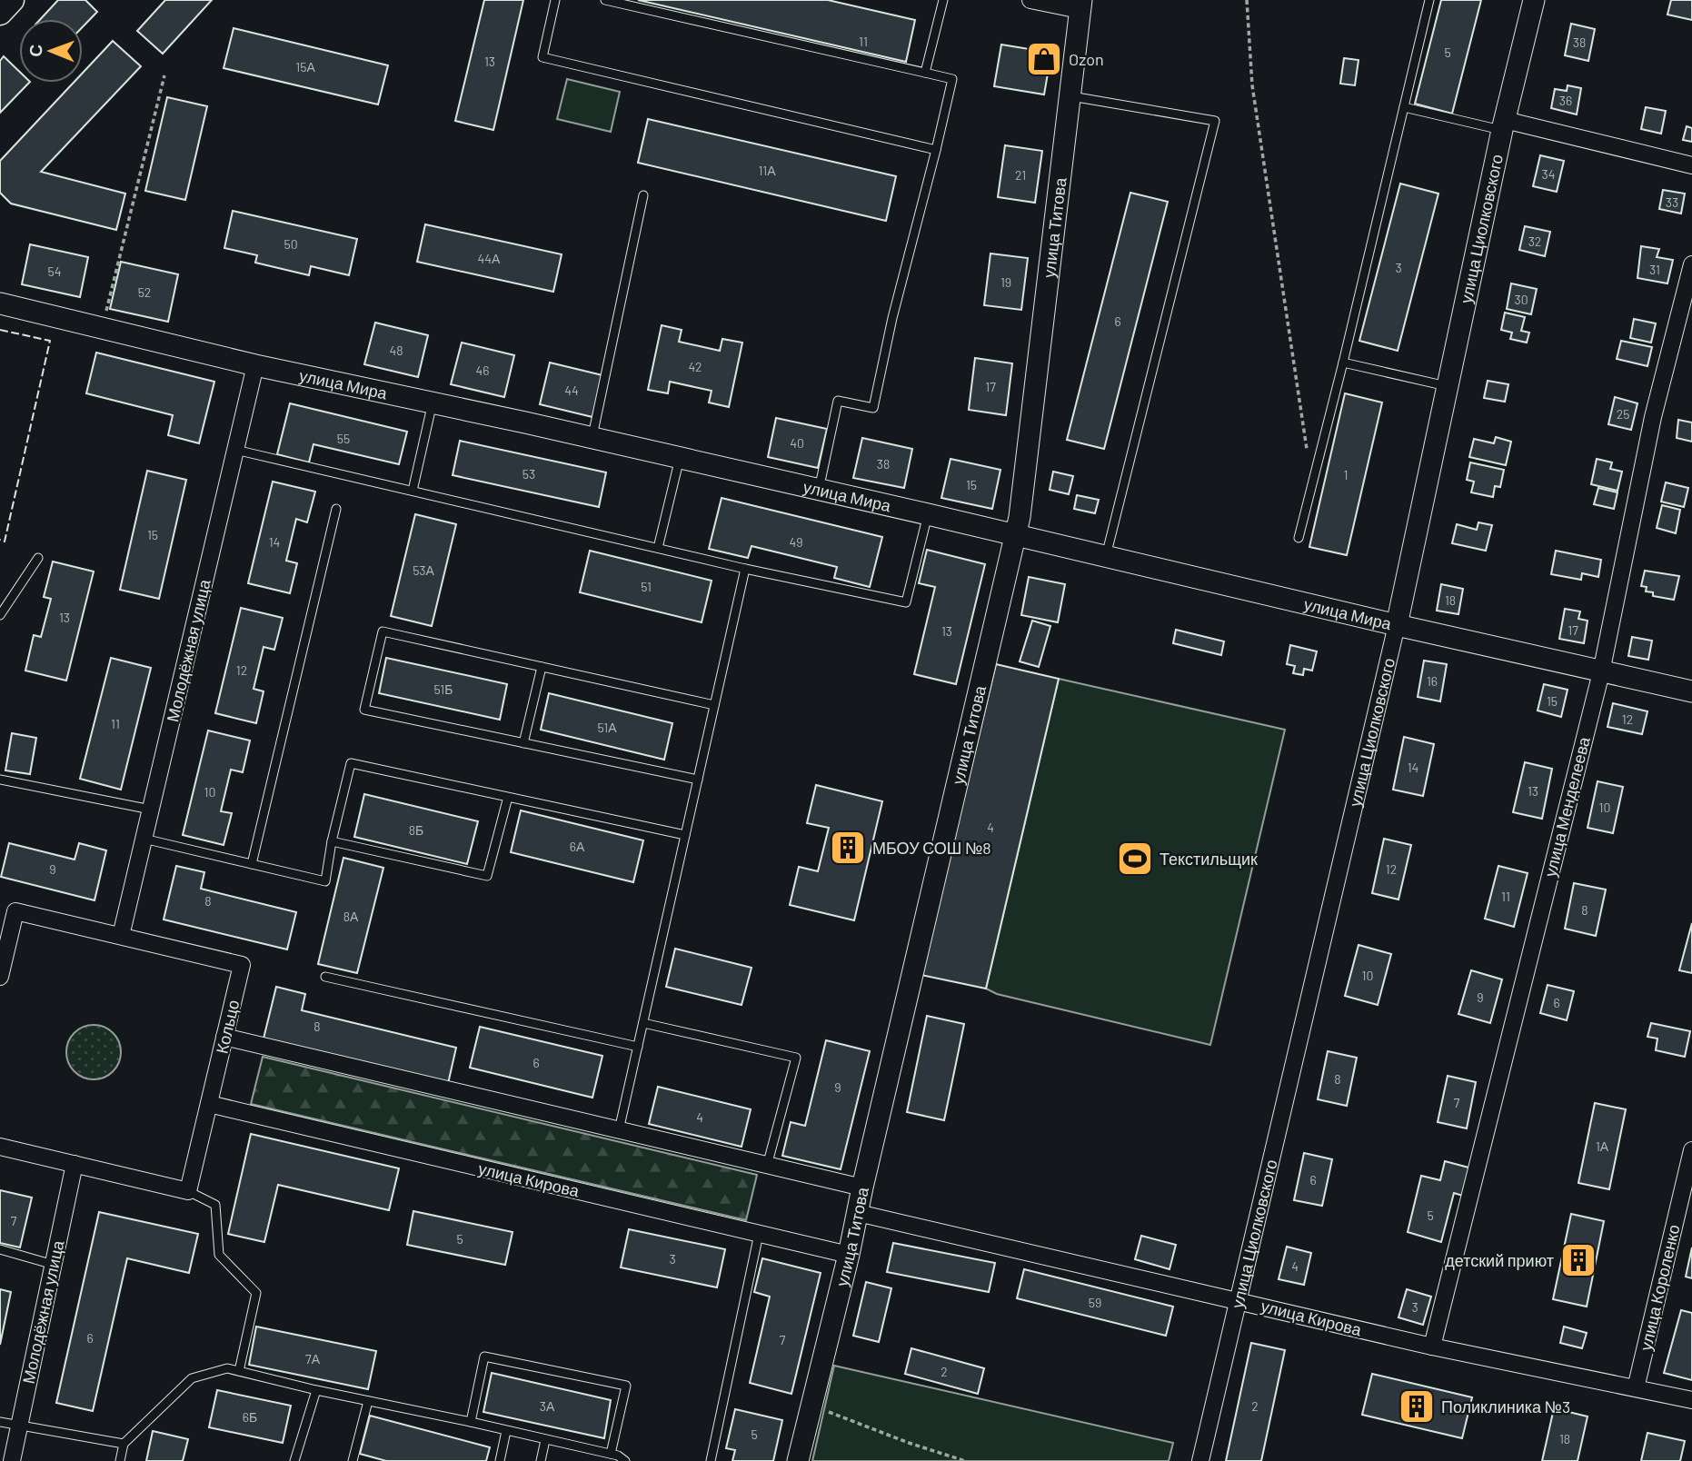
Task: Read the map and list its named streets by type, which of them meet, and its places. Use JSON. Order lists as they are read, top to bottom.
{
  "streets": {
    "street": [
      "улица Титова",
      "улица Циолковского",
      "улица Мира",
      "Молодёжная улица",
      "улица Менделеева",
      "Кольцо",
      "улица Кирова",
      "улица Короленко"
    ]
  },
  "crossings": [
    ["улица Титова", "улица Мира"],
    ["улица Титова", "улица Кирова"],
    ["улица Циолковского", "улица Мира"],
    ["улица Циолковского", "улица Кирова"],
    ["улица Мира", "Молодёжная улица"],
    ["улица Мира", "улица Менделеева"],
    ["Молодёжная улица", "Кольцо"],
    ["улица Менделеева", "улица Кирова"],
    ["Кольцо", "улица Кирова"],
    ["улица Кирова", "улица Короленко"]
  ],
  "places": {
    "shop": ["Ozon"],
    "building": ["МБОУ СОШ №8", "детский приют", "Поликлиника №3"],
    "sports": ["Текстильщик"]
  },
  "house_numbers": [
    "11",
    "38",
    "5",
    "13",
    "15А",
    "36",
    "11А",
    "34",
    "21",
    "33",
    "32",
    "50",
    "44А",
    "3",
    "31",
    "54",
    "19",
    "52",
    "30",
    "6",
    "48",
    "42",
    "46",
    "17",
    "44",
    "25",
    "55",
    "40",
    "38",
    "53",
    "1",
    "15",
    "15",
    "14",
    "49",
    "53А",
    "51",
    "18",
    "13",
    "17",
    "13",
    "12",
    "16",
    "51Б",
    "15",
    "12",
    "11",
    "51А",
    "14",
    "13",
    "10",
    "10",
    "4",
    "8Б",
    "6А",
    "9",
    "12",
    "11",
    "8",
    "8",
    "8А",
    "10",
    "9",
    "6",
    "8",
    "6",
    "8",
    "9",
    "7",
    "4",
    "1А",
    "6",
    "5",
    "7",
    "5",
    "3",
    "4",
    "59",
    "3",
    "6",
    "7",
    "7А",
    "2",
    "3А",
    "2",
    "6Б",
    "5",
    "18"
  ],
  "north": "left"
}
